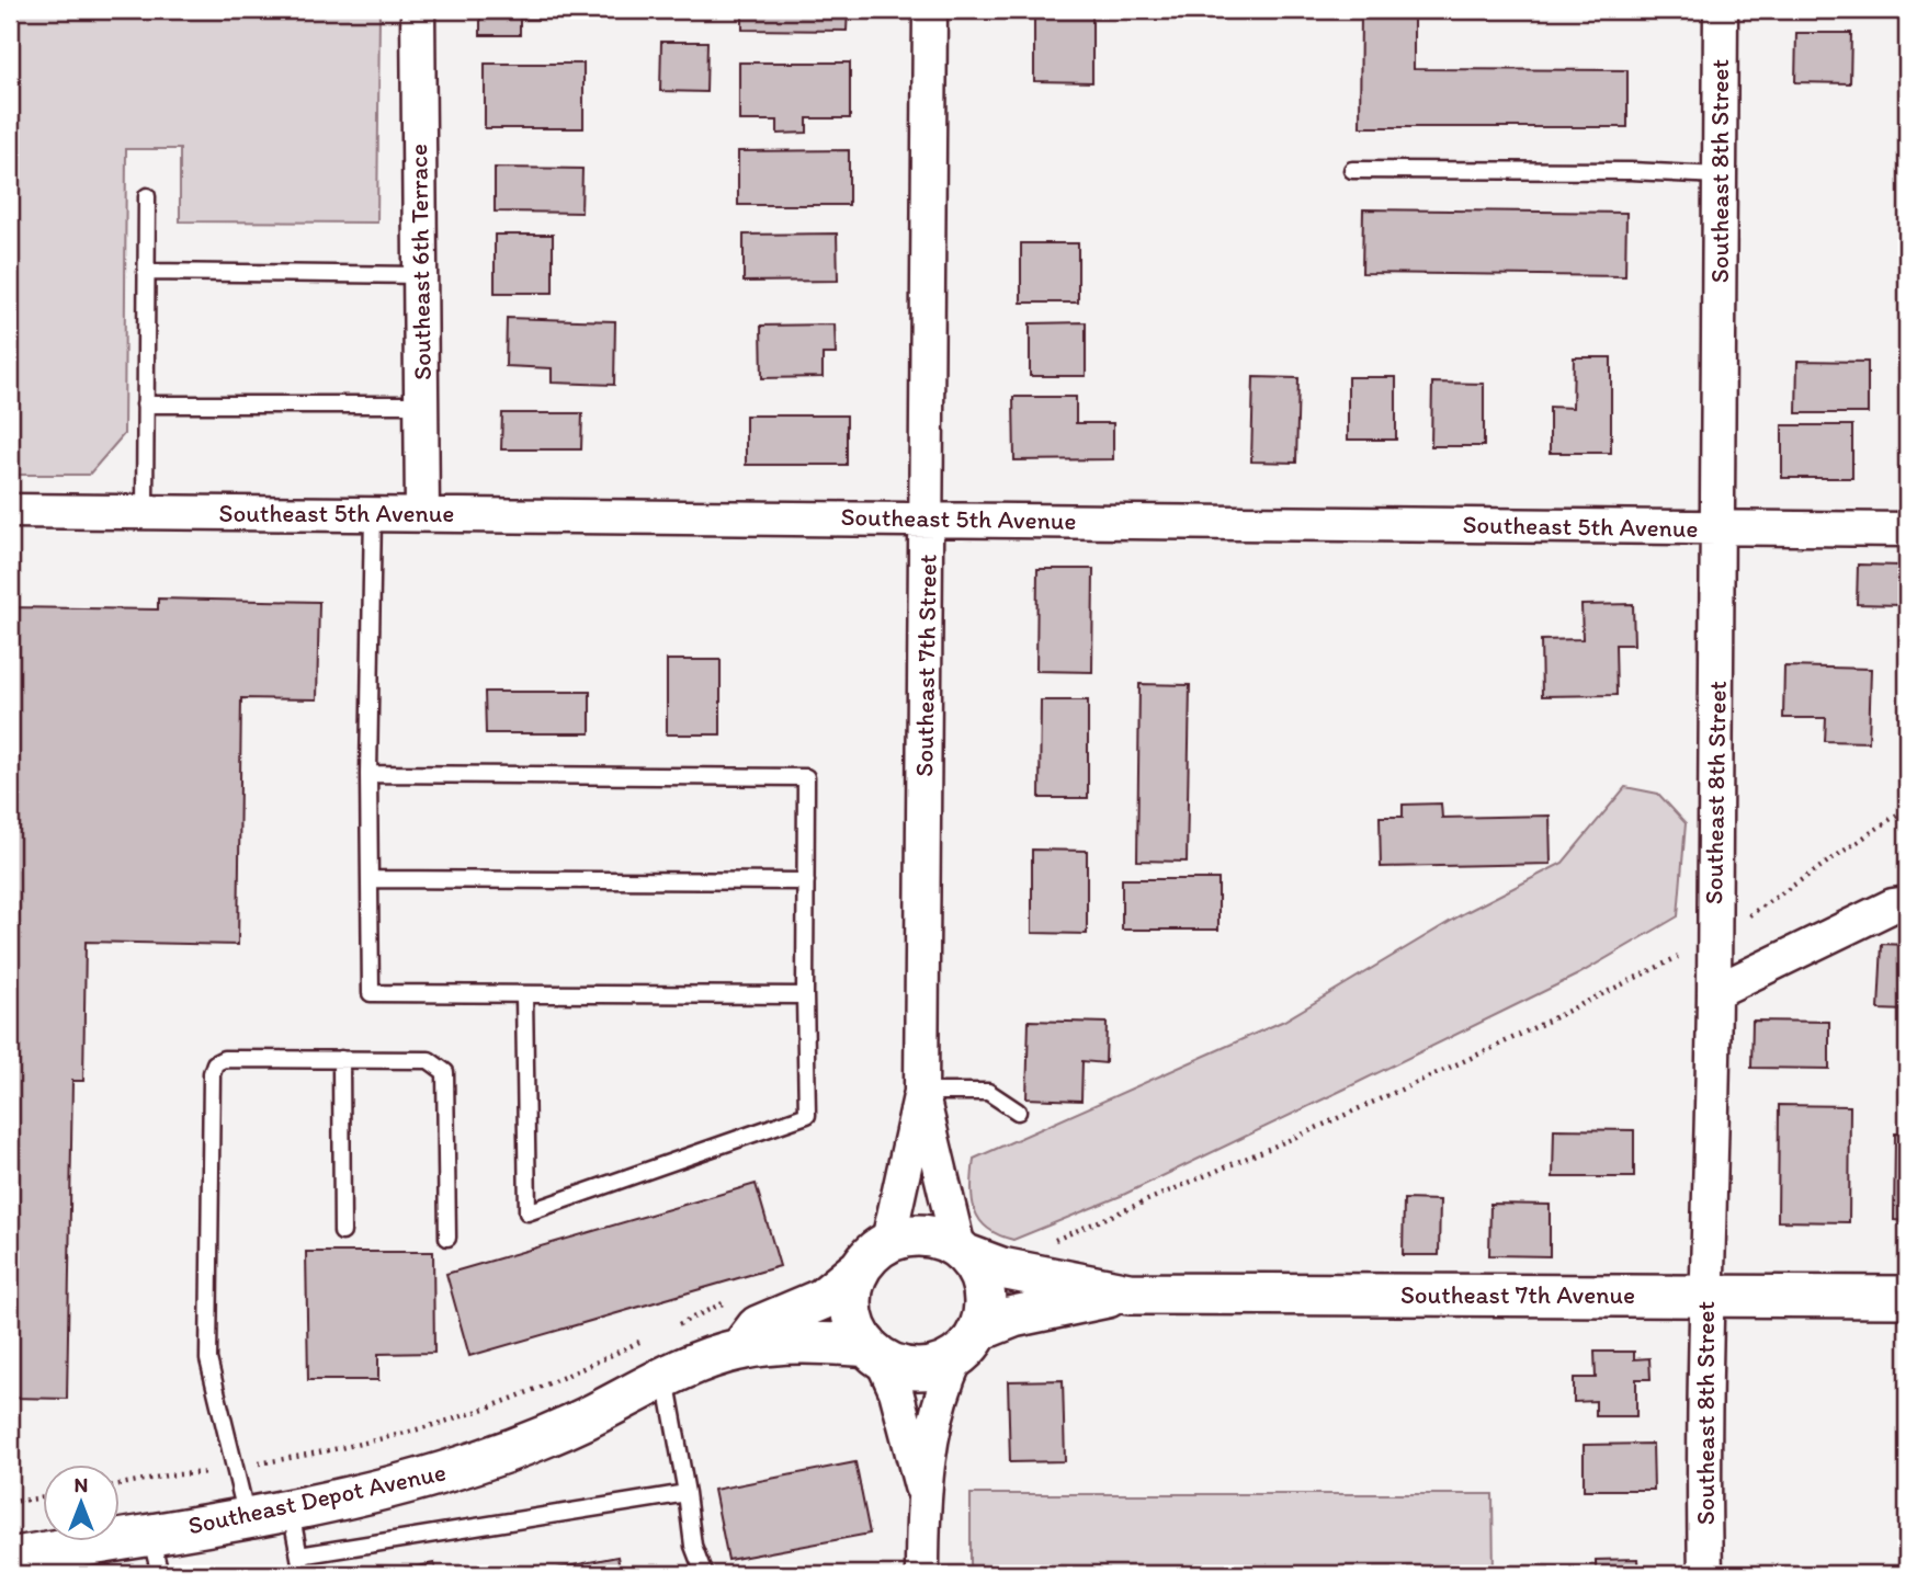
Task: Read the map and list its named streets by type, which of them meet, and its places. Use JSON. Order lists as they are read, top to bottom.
{
  "streets": {
    "street": [
      "Southeast 8th Street",
      "Southeast 6th Terrace",
      "Southeast 5th Avenue",
      "Southeast 7th Street",
      "Southeast 7th Avenue",
      "Southeast Depot Avenue"
    ]
  },
  "crossings": [
    ["Southeast 8th Street", "Southeast 5th Avenue"],
    ["Southeast 8th Street", "Southeast 7th Avenue"],
    ["Southeast 6th Terrace", "Southeast 5th Avenue"],
    ["Southeast 5th Avenue", "Southeast 7th Street"],
    ["Southeast 7th Street", "Southeast 7th Avenue"],
    ["Southeast 7th Street", "Southeast Depot Avenue"],
    ["Southeast 7th Avenue", "Southeast Depot Avenue"]
  ],
  "north": "top"
}
